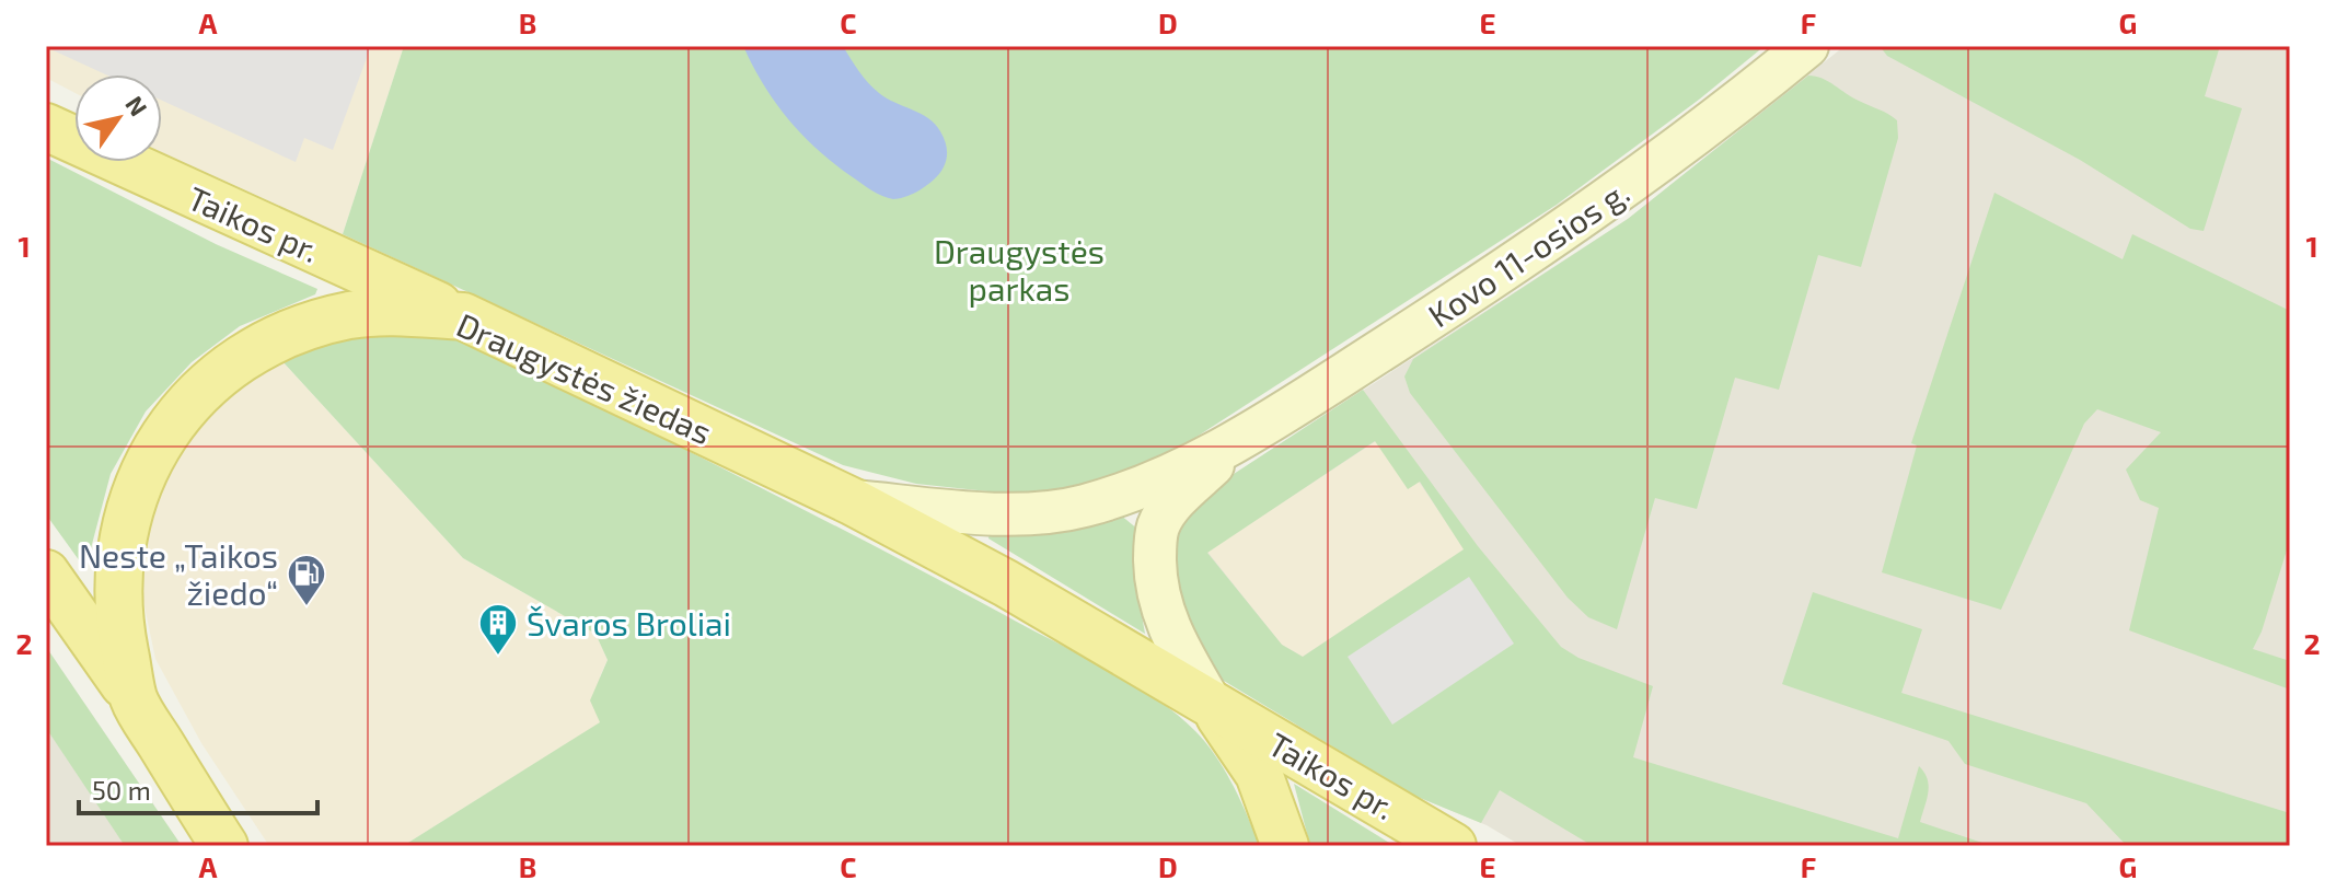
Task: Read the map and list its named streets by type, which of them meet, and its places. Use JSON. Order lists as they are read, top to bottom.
{
  "streets": {
    "main road": ["Taikos pr.", "Kovo 11-osios g.", "Draugystės žiedas"]
  },
  "crossings": [
    ["Taikos pr.", "Kovo 11-osios g."],
    ["Taikos pr.", "Draugystės žiedas"],
    ["Kovo 11-osios g.", "Draugystės žiedas"]
  ],
  "parks": ["Draugystės parkas"],
  "places": {
    "fuel station": ["Neste „Taikos žiedo“"],
    "building": ["Švaros Broliai"]
  },
  "scale_bar": "50 m",
  "north": "top right",
  "grid": {
    "columns": [
      "A",
      "B",
      "C",
      "D",
      "E",
      "F",
      "G"
    ],
    "rows": ["1", "2"]
  }
}
